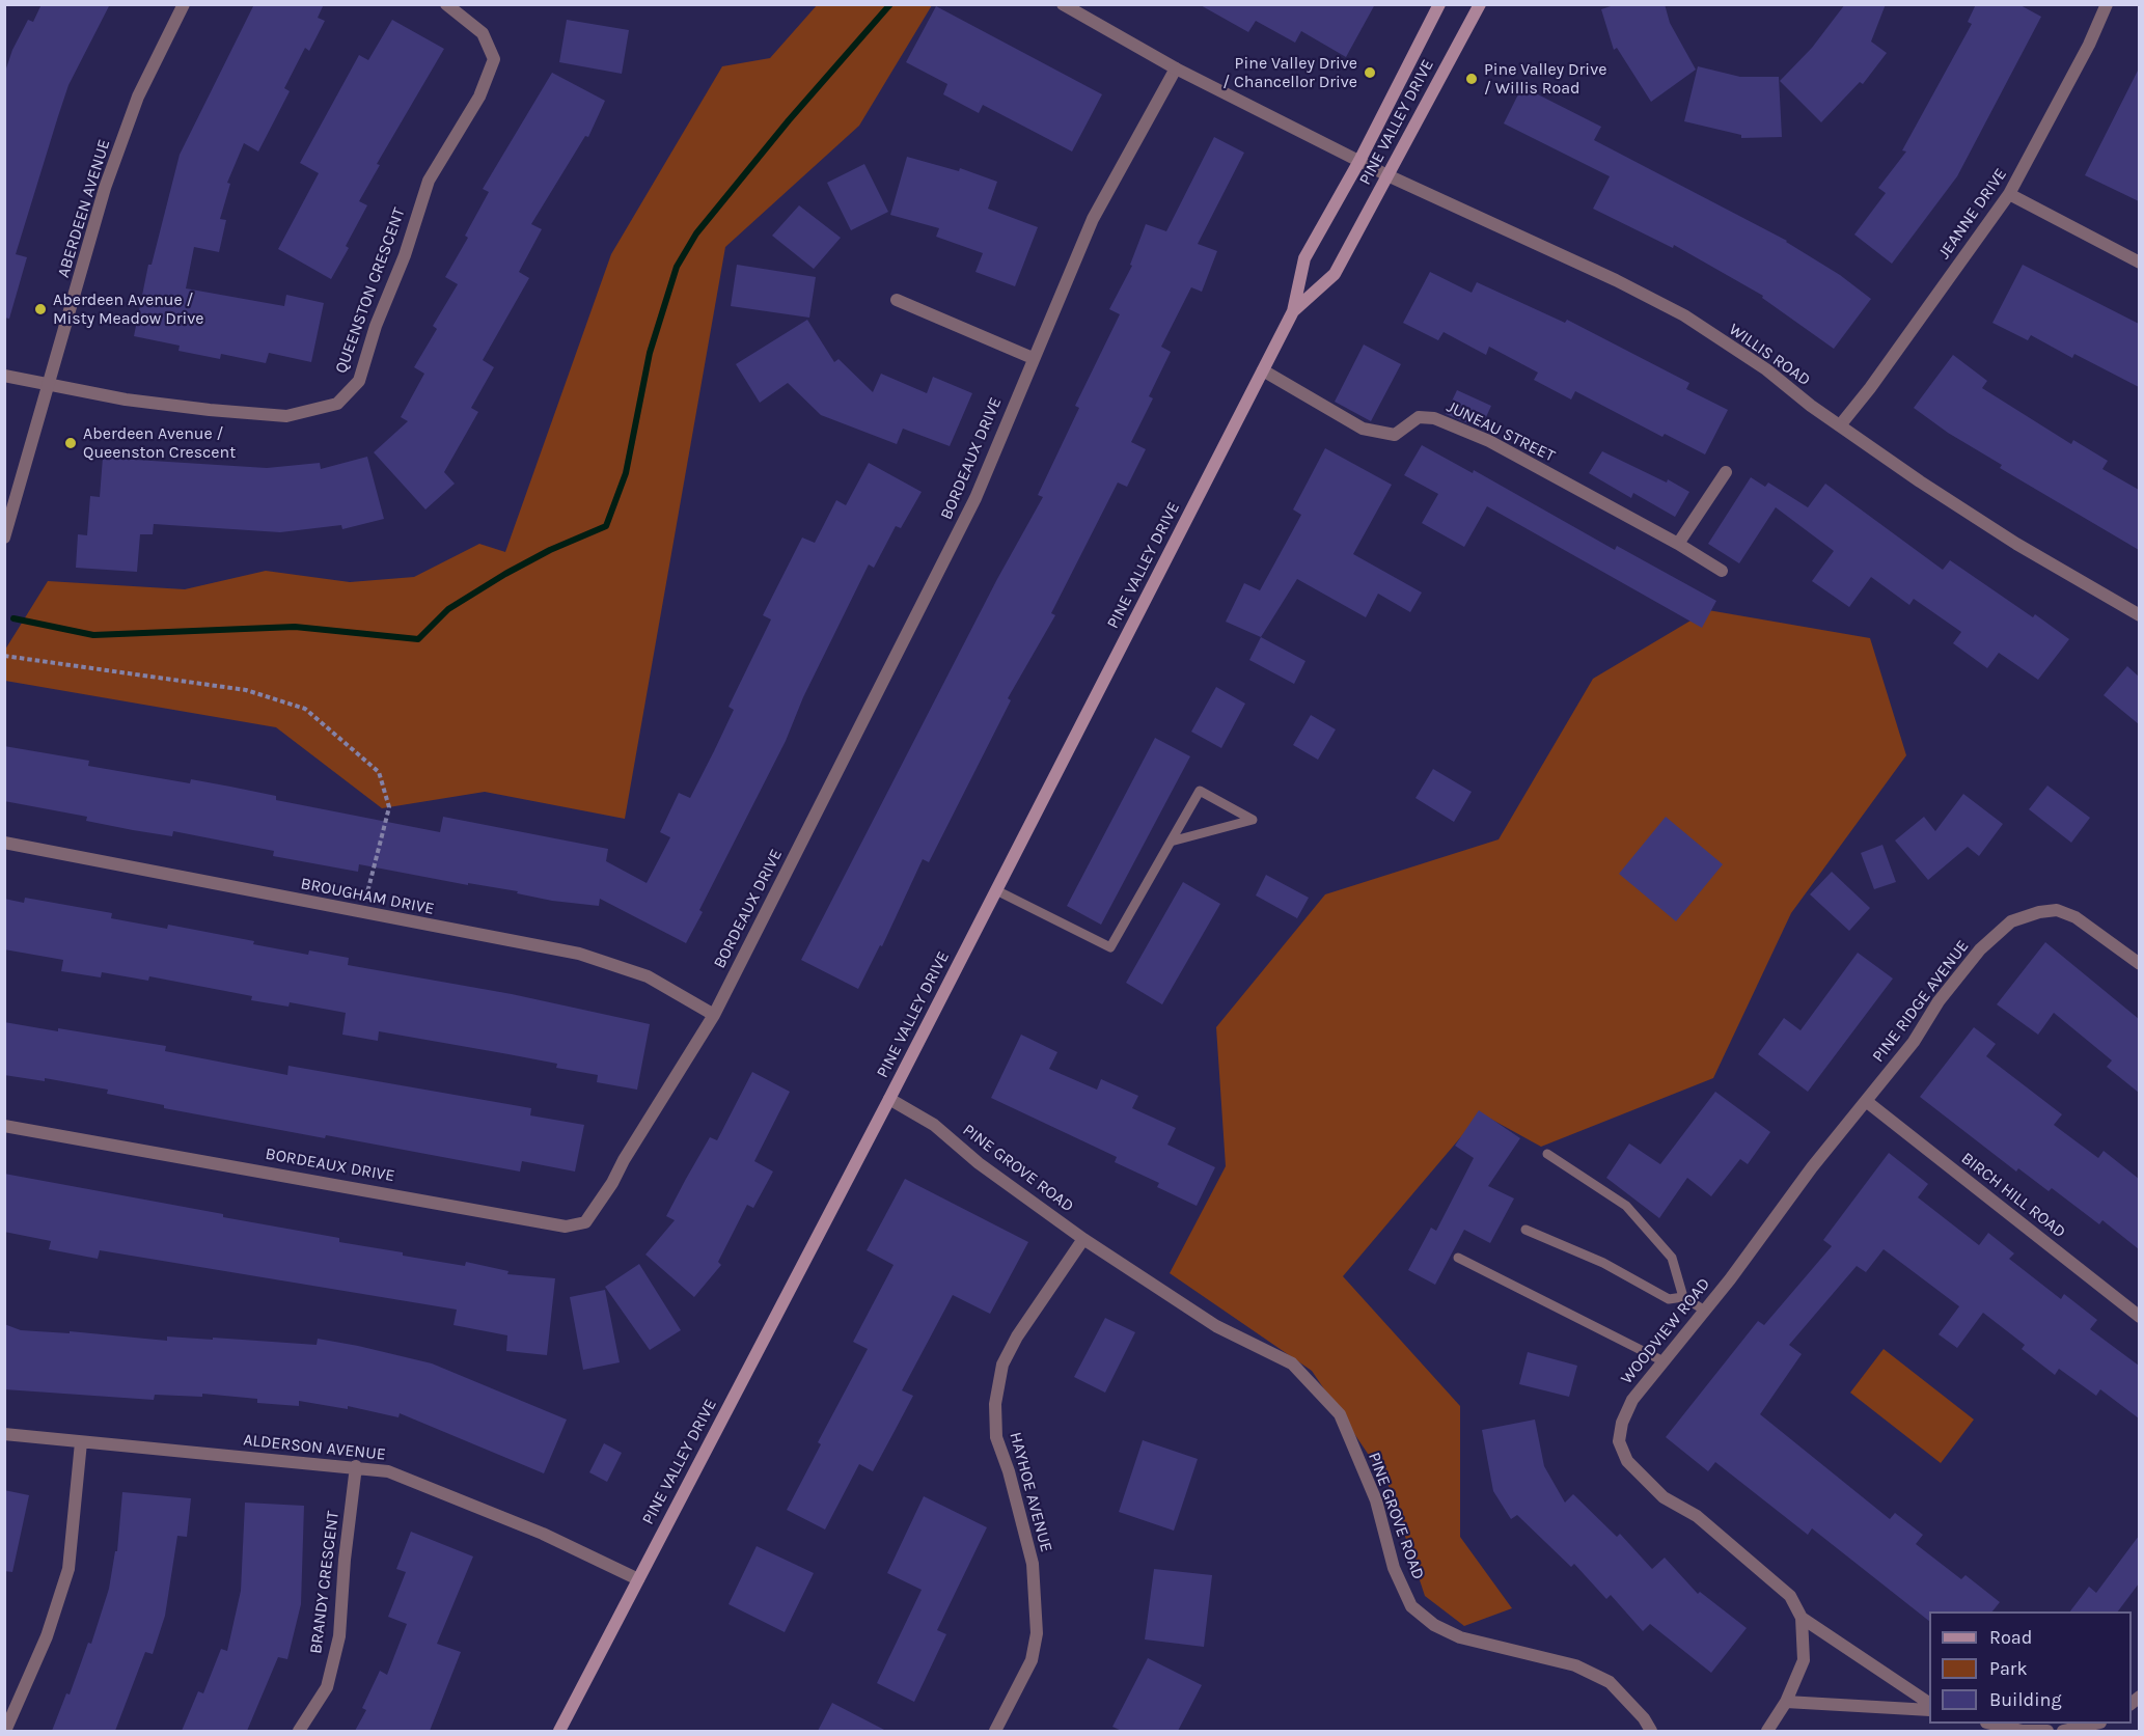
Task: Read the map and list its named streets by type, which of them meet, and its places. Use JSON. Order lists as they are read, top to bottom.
{
  "streets": {
    "main road": ["PINE VALLEY DRIVE"],
    "street": [
      "ABERDEEN AVENUE",
      "JEANNE DRIVE",
      "QUEENSTON CRESCENT",
      "WILLIS ROAD",
      "JUNEAU STREET",
      "BORDEAUX DRIVE",
      "BROUGHAM DRIVE",
      "PINE RIDGE AVENUE",
      "PINE GROVE ROAD",
      "BIRCH HILL ROAD",
      "WOODVIEW ROAD",
      "ALDERSON AVENUE",
      "HAYHOE AVENUE",
      "BRANDY CRESCENT"
    ]
  },
  "crossings": [
    ["PINE VALLEY DRIVE", "WILLIS ROAD"],
    ["PINE VALLEY DRIVE", "JUNEAU STREET"],
    ["PINE VALLEY DRIVE", "PINE GROVE ROAD"],
    ["PINE VALLEY DRIVE", "ALDERSON AVENUE"],
    ["ABERDEEN AVENUE", "QUEENSTON CRESCENT"],
    ["JEANNE DRIVE", "WILLIS ROAD"],
    ["WILLIS ROAD", "BORDEAUX DRIVE"],
    ["BORDEAUX DRIVE", "BROUGHAM DRIVE"],
    ["PINE RIDGE AVENUE", "BIRCH HILL ROAD"],
    ["PINE RIDGE AVENUE", "WOODVIEW ROAD"],
    ["PINE GROVE ROAD", "HAYHOE AVENUE"],
    ["BIRCH HILL ROAD", "WOODVIEW ROAD"],
    ["ALDERSON AVENUE", "BRANDY CRESCENT"]
  ],
  "places": [
    "Pine Valley Drive / Chancellor Drive",
    "Pine Valley Drive / Willis Road",
    "Aberdeen Avenue / Misty Meadow Drive",
    "Aberdeen Avenue / Queenston Crescent"
  ],
  "legend": ["Road", "Park", "Building"]
}
